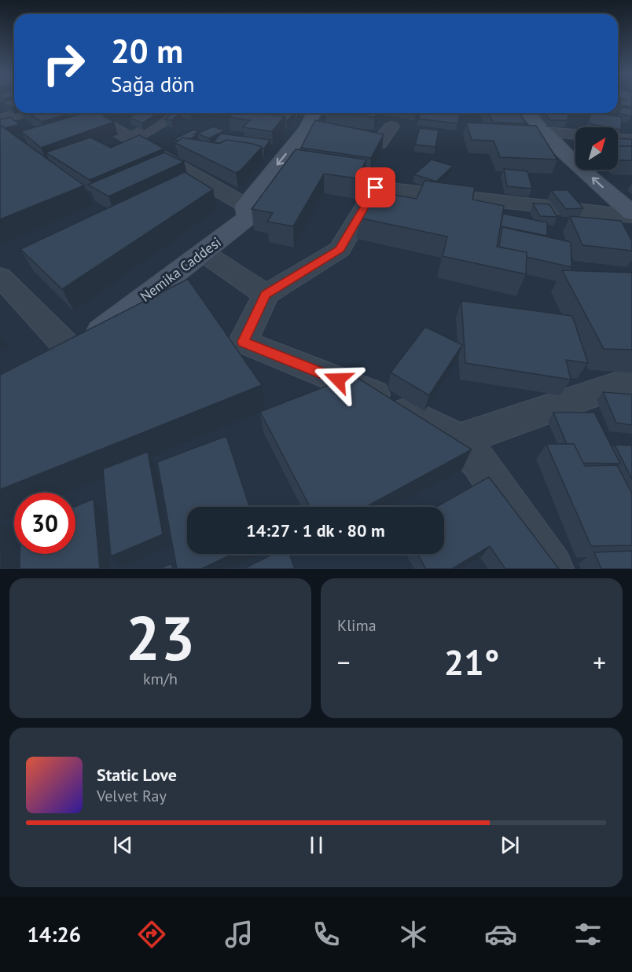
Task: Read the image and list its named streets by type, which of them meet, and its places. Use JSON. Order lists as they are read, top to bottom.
{
  "streets": {
    "main road": ["Nemika Caddesi"]
  },
  "north": "top right",
  "page": {
    "turn": ["20 m", "Sağa dön"],
    "limit": "30",
    "trip": "14:27 · 1 dk · 80 m",
    "tile": [
      ["23", "km/h"],
      "Klima"
    ],
    "heat": ["−", "21°", "+"],
    "song": ["Static Love", "Velvet Ray"],
    "tabs": "14:26"
  }
}
